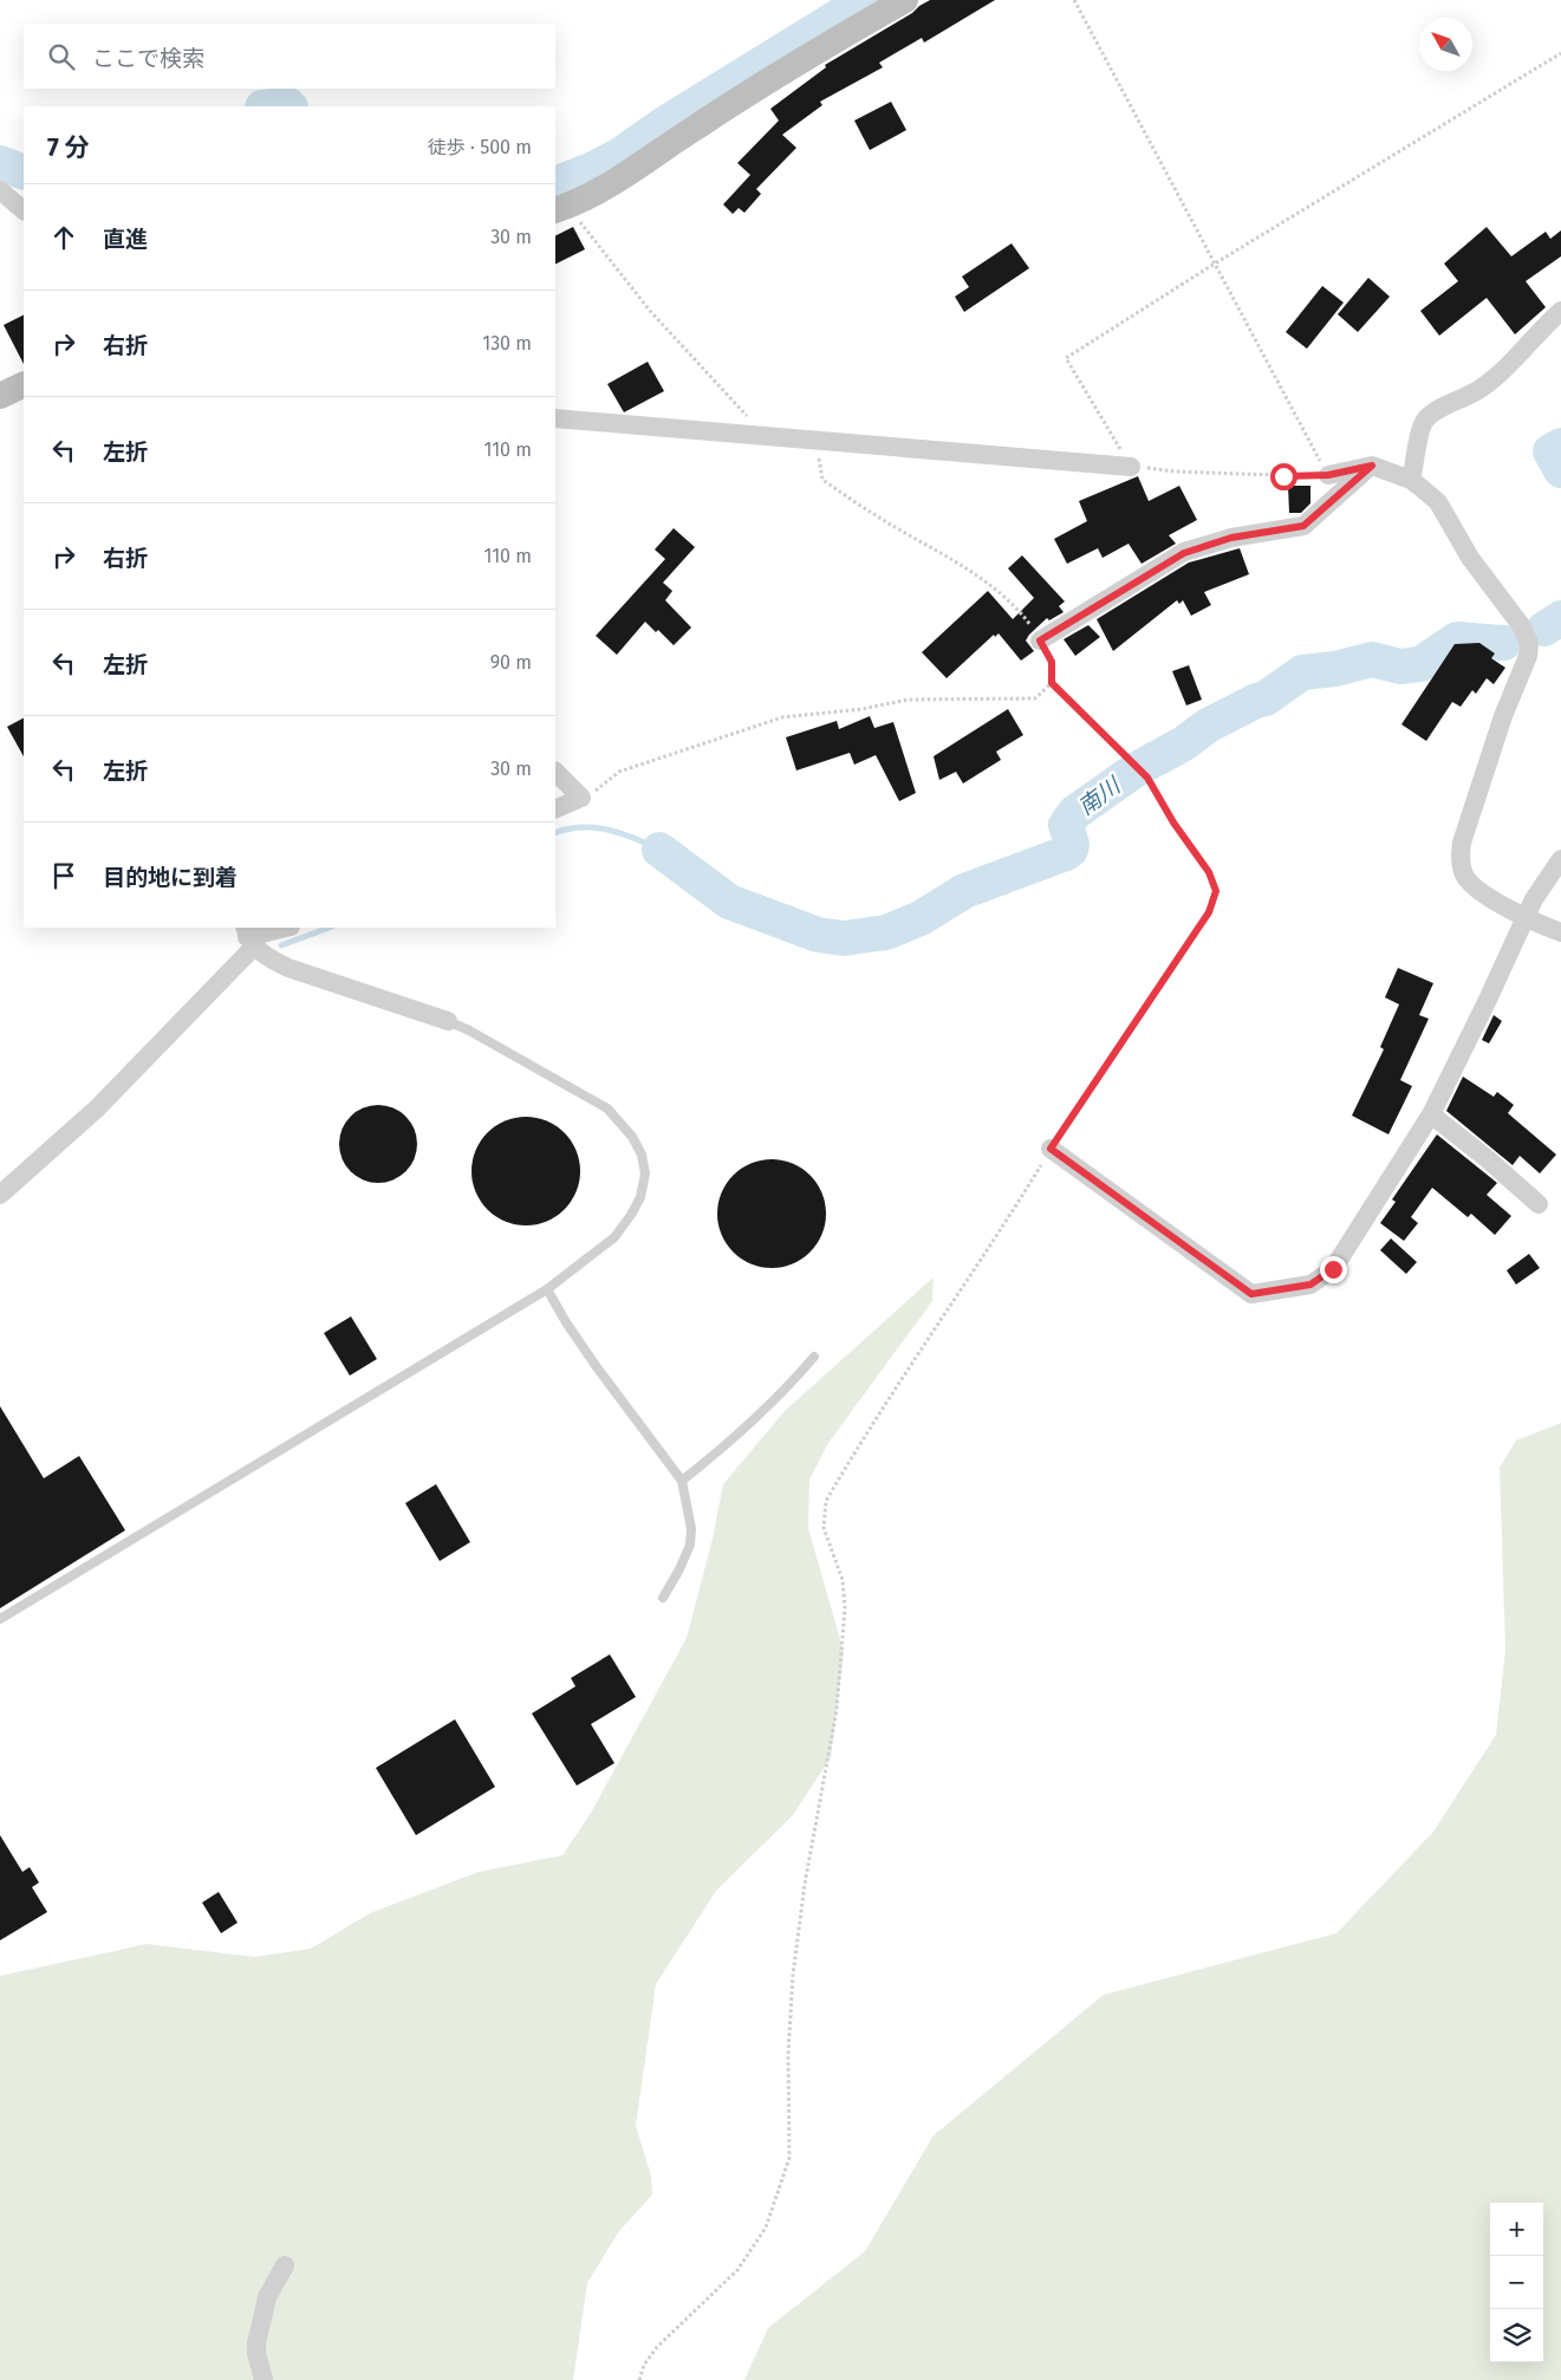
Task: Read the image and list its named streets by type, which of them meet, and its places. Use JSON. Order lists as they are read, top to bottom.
{
  "water": ["南川"],
  "north": "top left",
  "page": {
    "search": "ここで検索",
    "heading": ["7 分", "徒歩 · 500 m"],
    "list": [
      ["直進", "30 m"],
      ["右折", "130 m"],
      ["左折", "110 m"],
      ["右折", "110 m"],
      ["左折", "90 m"],
      ["左折", "30 m"],
      "目的地に到着"
    ],
    "map_buttons": ["+", "−"]
  }
}
